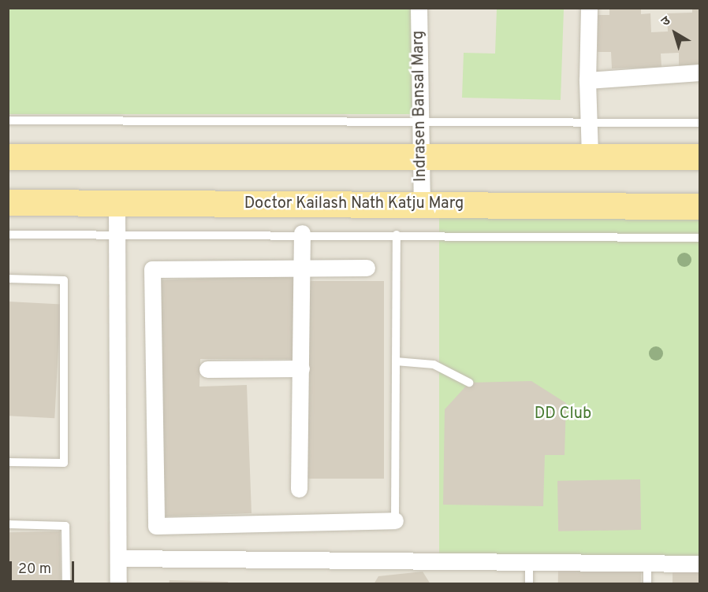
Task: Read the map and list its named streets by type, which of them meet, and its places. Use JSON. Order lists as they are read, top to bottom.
{
  "streets": {
    "main road": ["Doctor Kailash Nath Katju Marg"],
    "street": ["Indrasen Bansal Marg"]
  },
  "crossings": [
    ["Indrasen Bansal Marg", "Doctor Kailash Nath Katju Marg"]
  ],
  "parks": ["DD Club"],
  "scale_bar": "20 m",
  "north": "top left"
}
